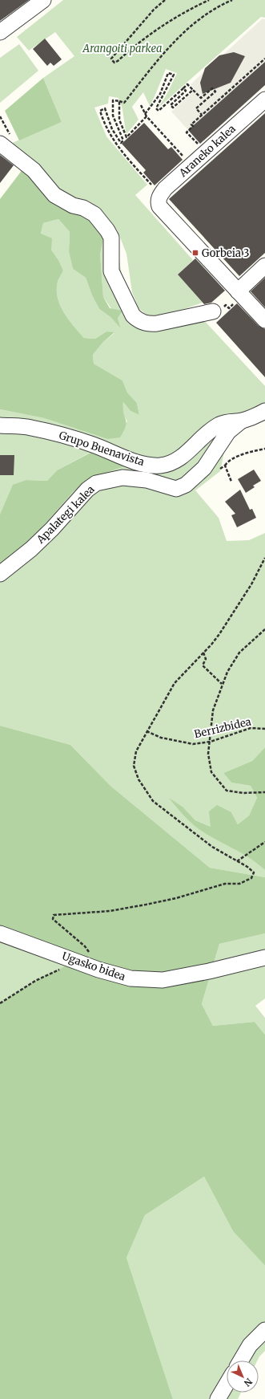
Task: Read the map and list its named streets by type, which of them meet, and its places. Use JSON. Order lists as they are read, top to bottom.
{
  "streets": {
    "street": [
      "Araneko kalea",
      "Grupo Buenavista",
      "Apalategi kalea",
      "Ugasko bidea"
    ],
    "path": ["Berrizbidea"]
  },
  "crossings": [
    ["Grupo Buenavista", "Apalategi kalea"]
  ],
  "parks": ["Arangoiti parkea"],
  "places": {
    "transit": ["Gorbeia 3"]
  },
  "north": "bottom right"
}
